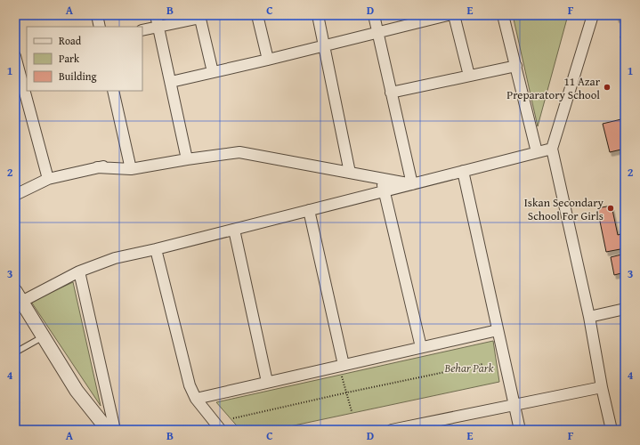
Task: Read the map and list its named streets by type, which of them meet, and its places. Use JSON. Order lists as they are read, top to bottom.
{
  "parks": ["Behar Park"],
  "places": ["11 Azar Preparatory School", "Iskan Secondary School For Girls"],
  "legend": ["Road", "Park", "Building"],
  "grid": {
    "columns": [
      "A",
      "B",
      "C",
      "D",
      "E",
      "F"
    ],
    "rows": [
      "1",
      "2",
      "3",
      "4"
    ]
  }
}
